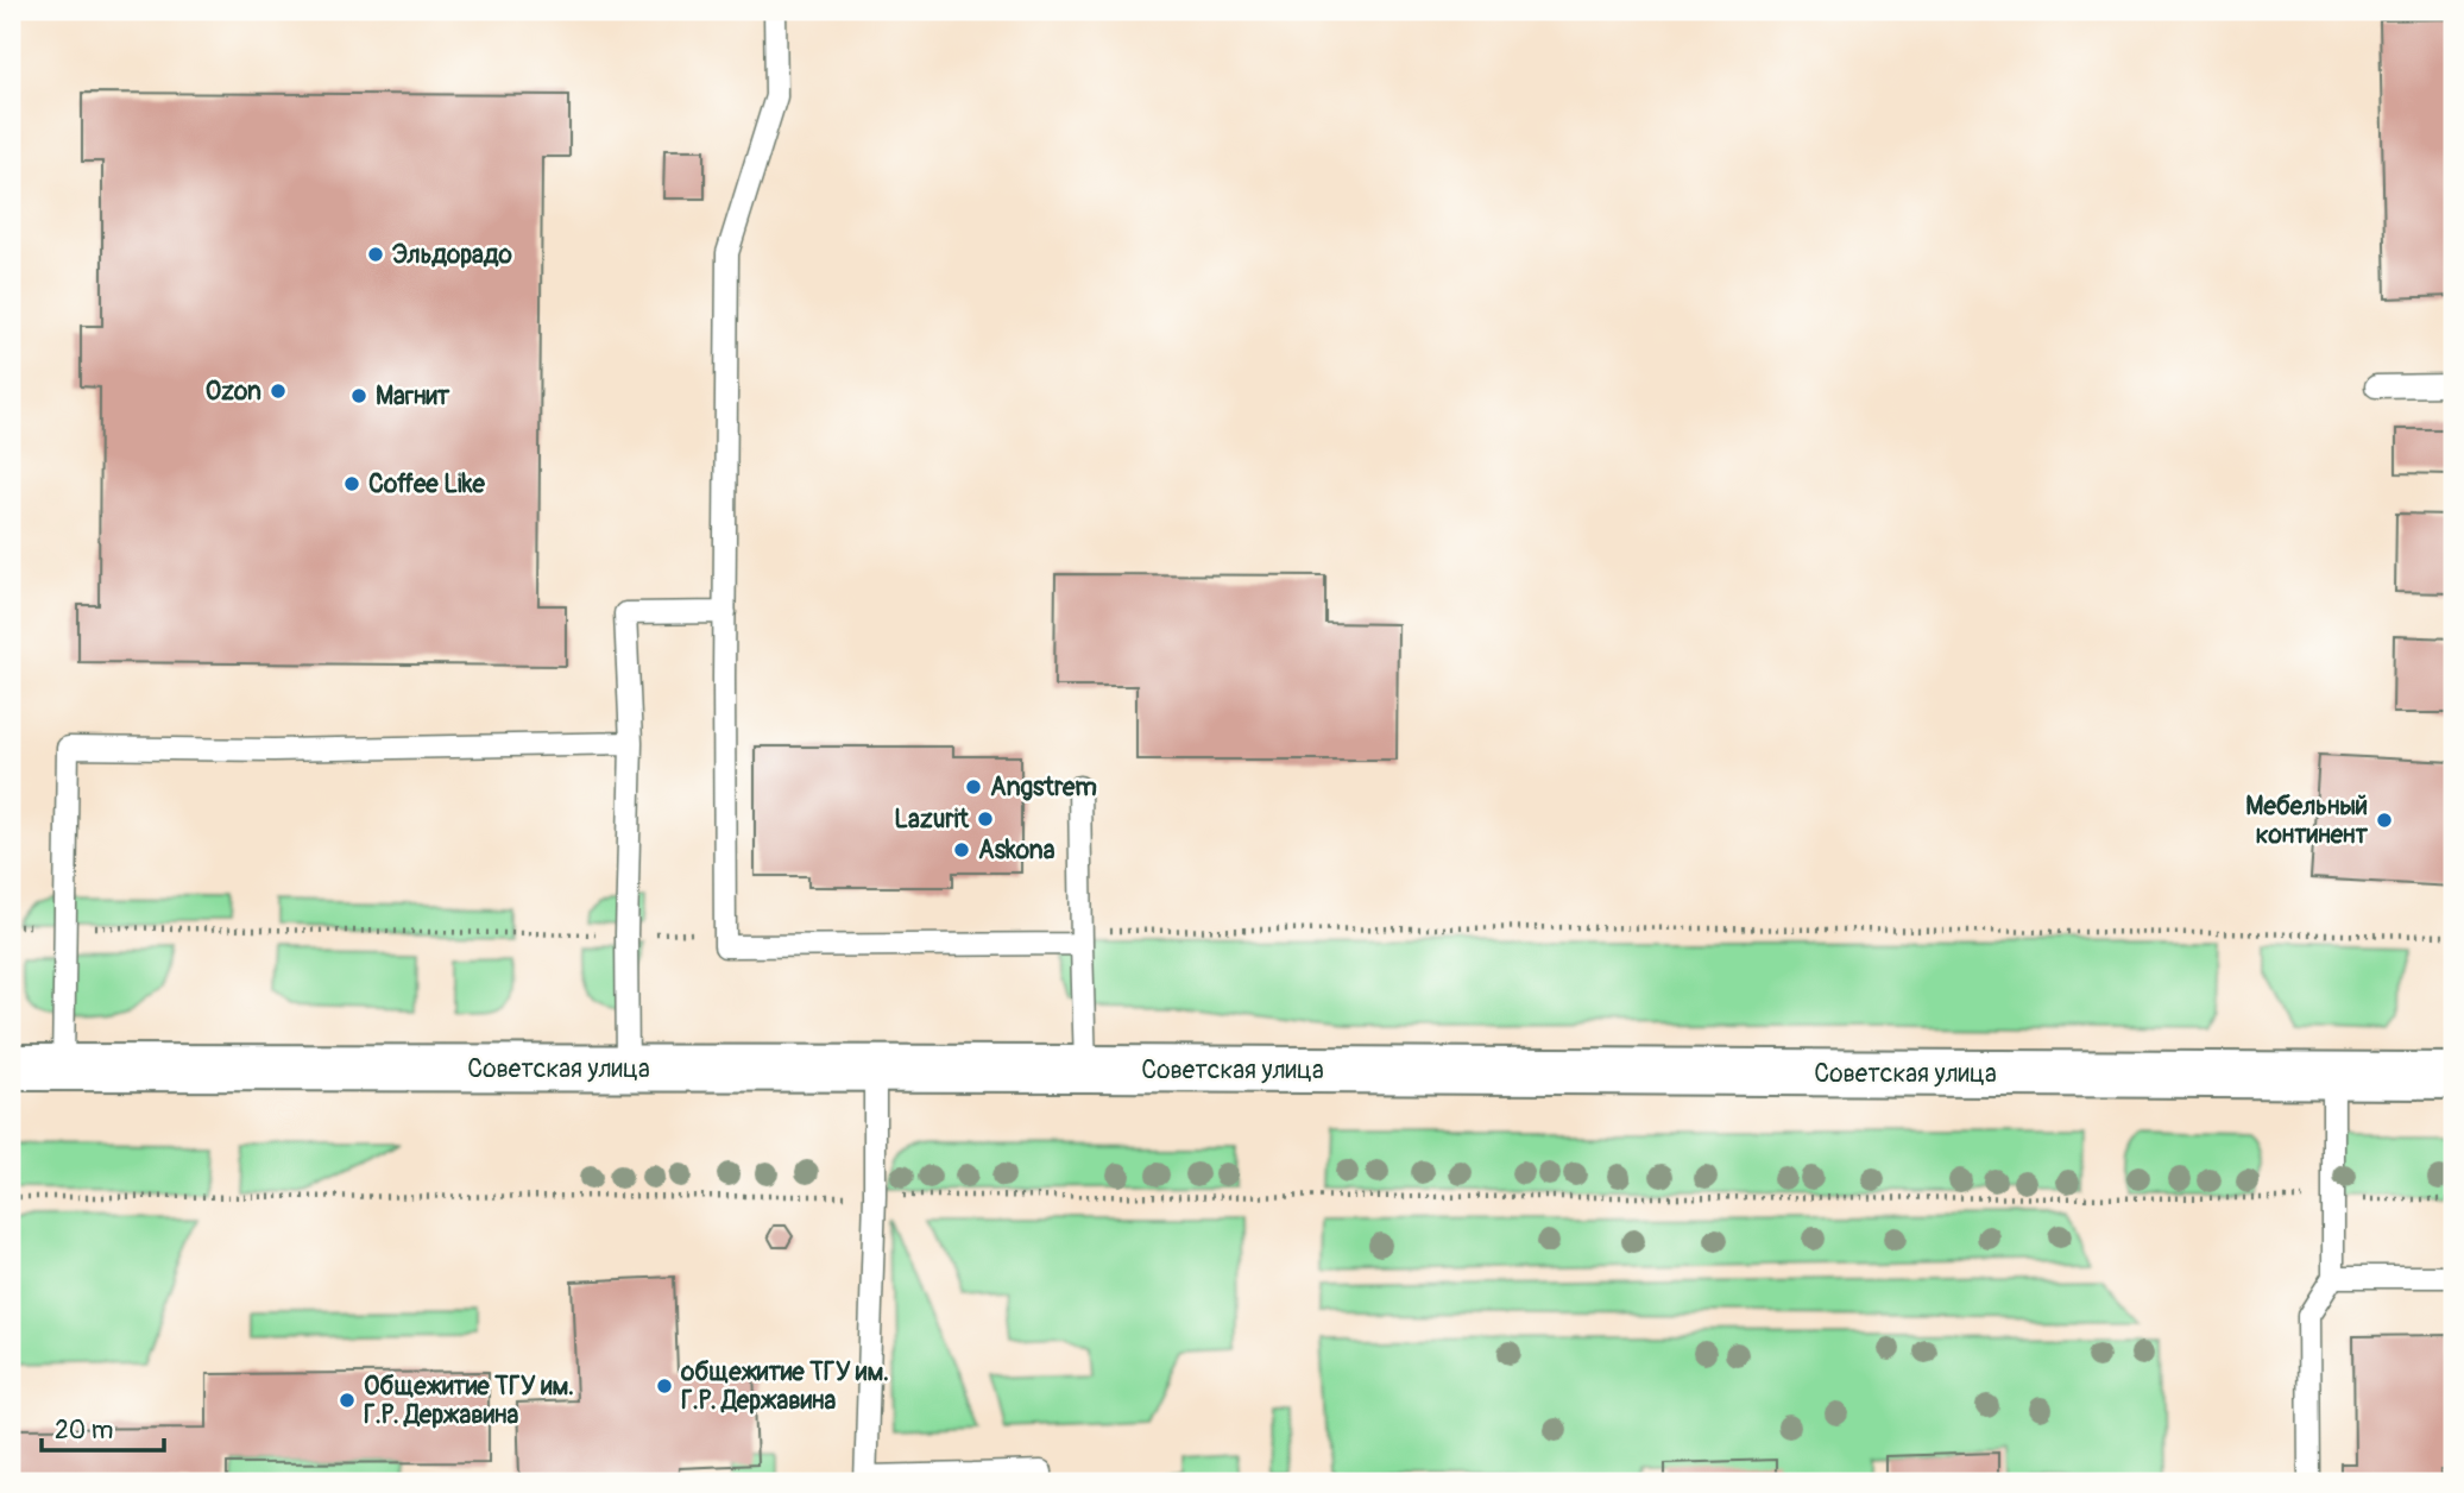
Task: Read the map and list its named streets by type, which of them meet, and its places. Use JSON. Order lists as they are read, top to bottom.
{
  "streets": {
    "main road": ["Советская улица"]
  },
  "places": [
    "Эльдорадо",
    "Ozon",
    "Магнит",
    "Coffee Like",
    "Angstrem",
    "Lazurit",
    "Мебельный континент",
    "Askona",
    "общежитие ТГУ им. Г.Р. Державина",
    "Общежитие ТГУ им. Г.Р. Державина"
  ],
  "scale_bar": "20 m"
}
